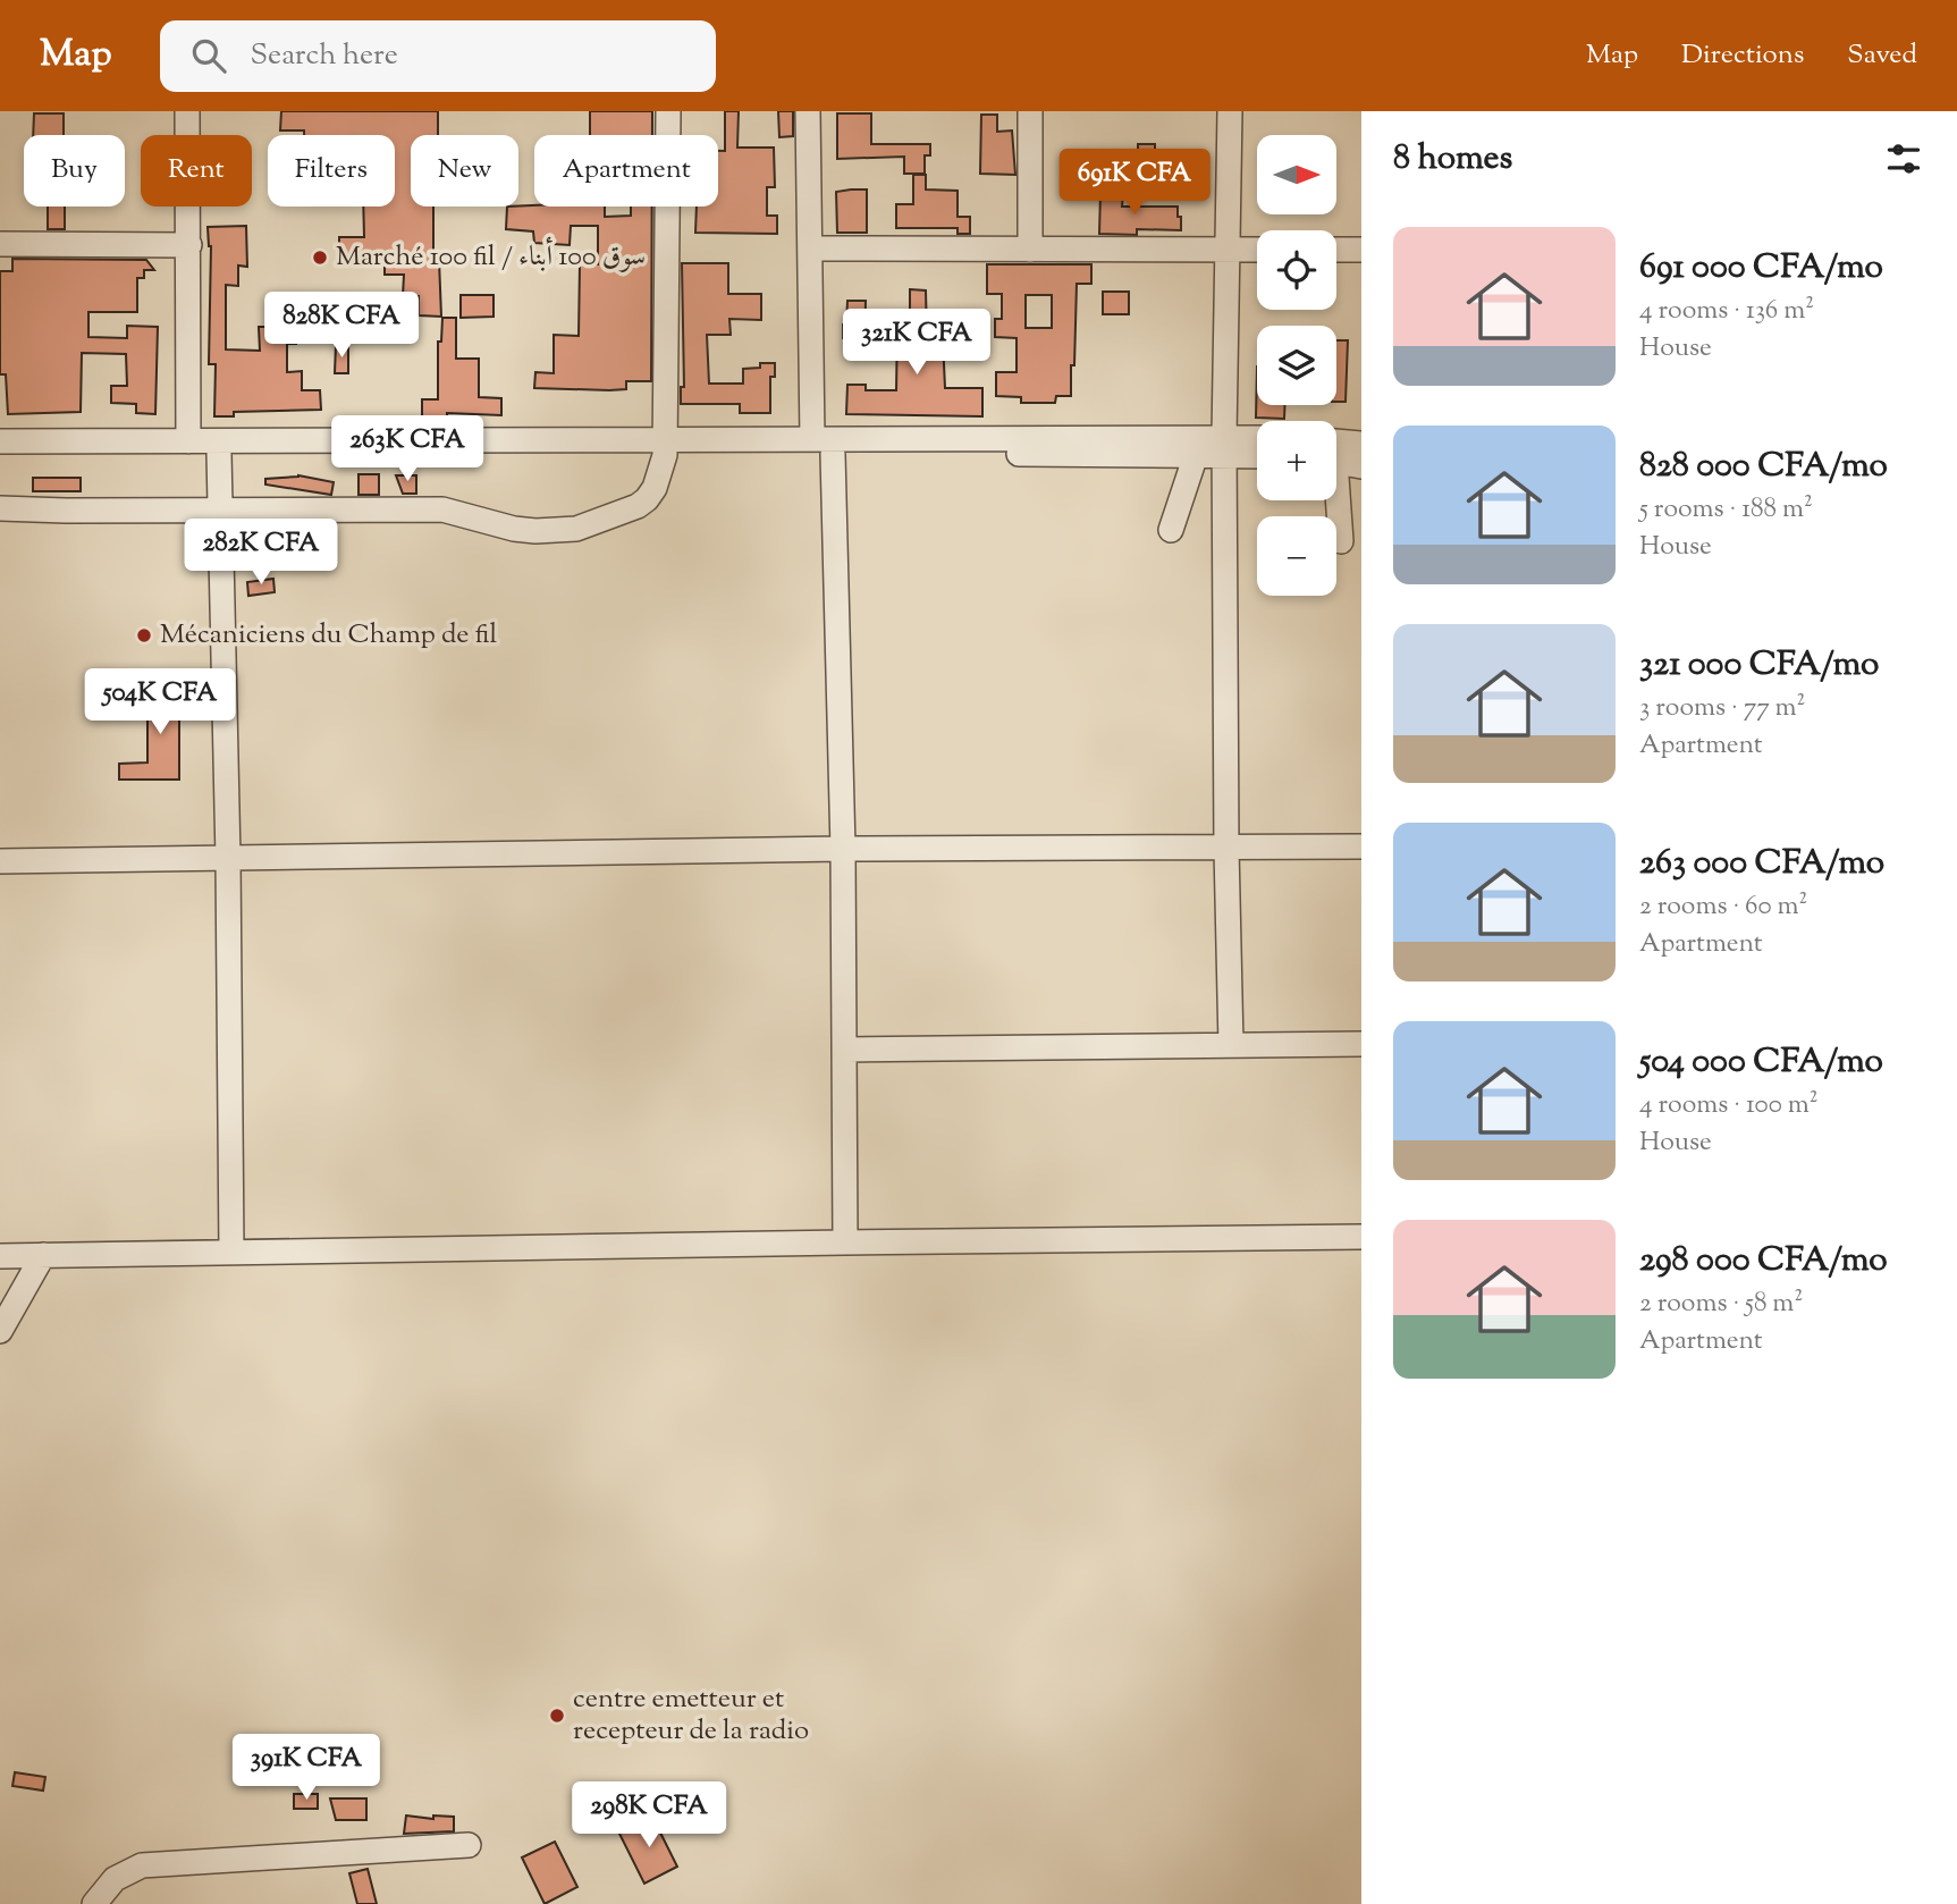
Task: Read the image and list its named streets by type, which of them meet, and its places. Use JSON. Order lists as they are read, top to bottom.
{
  "places": ["Marché 100 fil / سوق 100 أبناء", "Mécaniciens du Champ de fil", "centre emetteur et recepteur de la radio"],
  "north": "right",
  "page": {
    "header": "Map",
    "search": "Search here",
    "nav": ["Map", "Directions", "Saved"],
    "heading": "8 homes",
    "map_buttons": ["+", "−"],
    "chip": [
      "Buy",
      "Rent",
      "Filters",
      "New",
      "Apartment"
    ],
    "price": [
      "691K CFA",
      "828K CFA",
      "321K CFA",
      "263K CFA",
      "282K CFA",
      "504K CFA",
      "391K CFA",
      "298K CFA"
    ],
    "list": [
      {
        "name": "691 000 CFA/mo",
        "note": "4 rooms · 136 m² · House"
      },
      {
        "name": "828 000 CFA/mo",
        "note": "5 rooms · 188 m² · House"
      },
      {
        "name": "321 000 CFA/mo",
        "note": "3 rooms · 77 m² · Apartment"
      },
      {
        "name": "263 000 CFA/mo",
        "note": "2 rooms · 60 m² · Apartment"
      },
      {
        "name": "504 000 CFA/mo",
        "note": "4 rooms · 100 m² · House"
      },
      {
        "name": "298 000 CFA/mo",
        "note": "2 rooms · 58 m² · Apartment"
      }
    ]
  }
}
